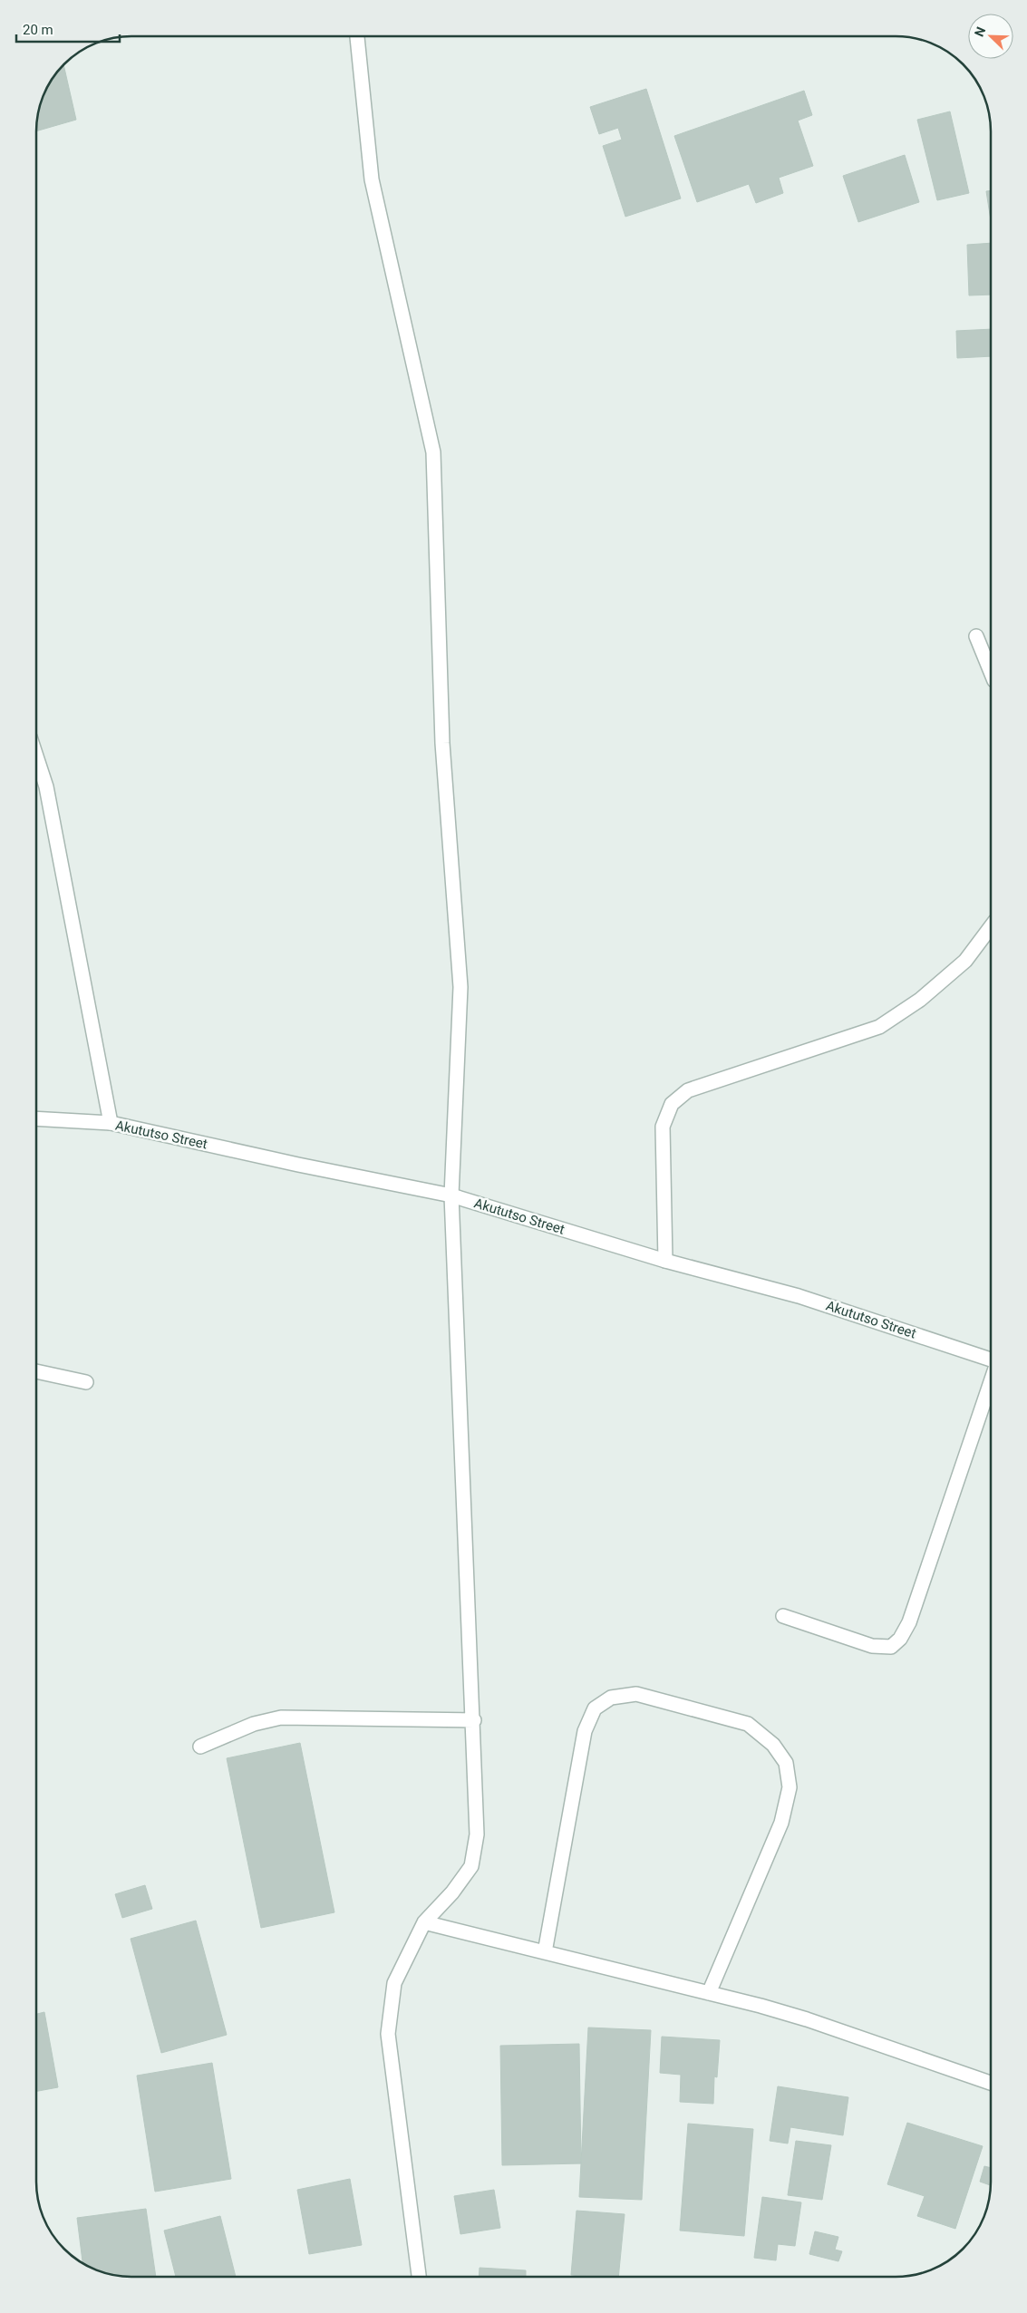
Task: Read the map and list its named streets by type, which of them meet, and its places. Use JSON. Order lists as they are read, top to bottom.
{
  "streets": {
    "street": ["Akututso Street"]
  },
  "scale_bar": "20 m",
  "north": "top left"
}
